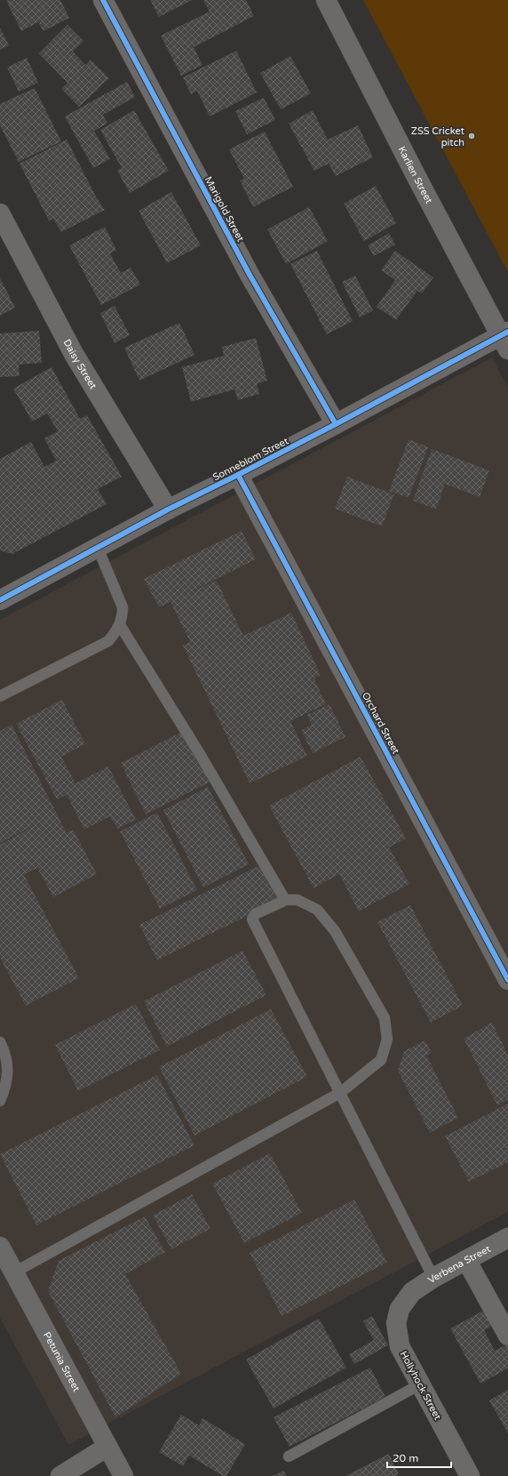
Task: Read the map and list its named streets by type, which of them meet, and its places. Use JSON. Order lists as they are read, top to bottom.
{
  "streets": {
    "street": [
      "Karlien Street",
      "Marigold Street",
      "Daisy Street",
      "Sonneblom Street",
      "Orchard Street",
      "Verbena Street",
      "Petunia Street",
      "Hollyhock Street"
    ]
  },
  "crossings": [
    ["Karlien Street", "Sonneblom Street"],
    ["Marigold Street", "Sonneblom Street"],
    ["Daisy Street", "Sonneblom Street"],
    ["Sonneblom Street", "Orchard Street"],
    ["Verbena Street", "Hollyhock Street"]
  ],
  "places": ["ZSS Cricket pitch"],
  "scale_bar": "20 m"
}
